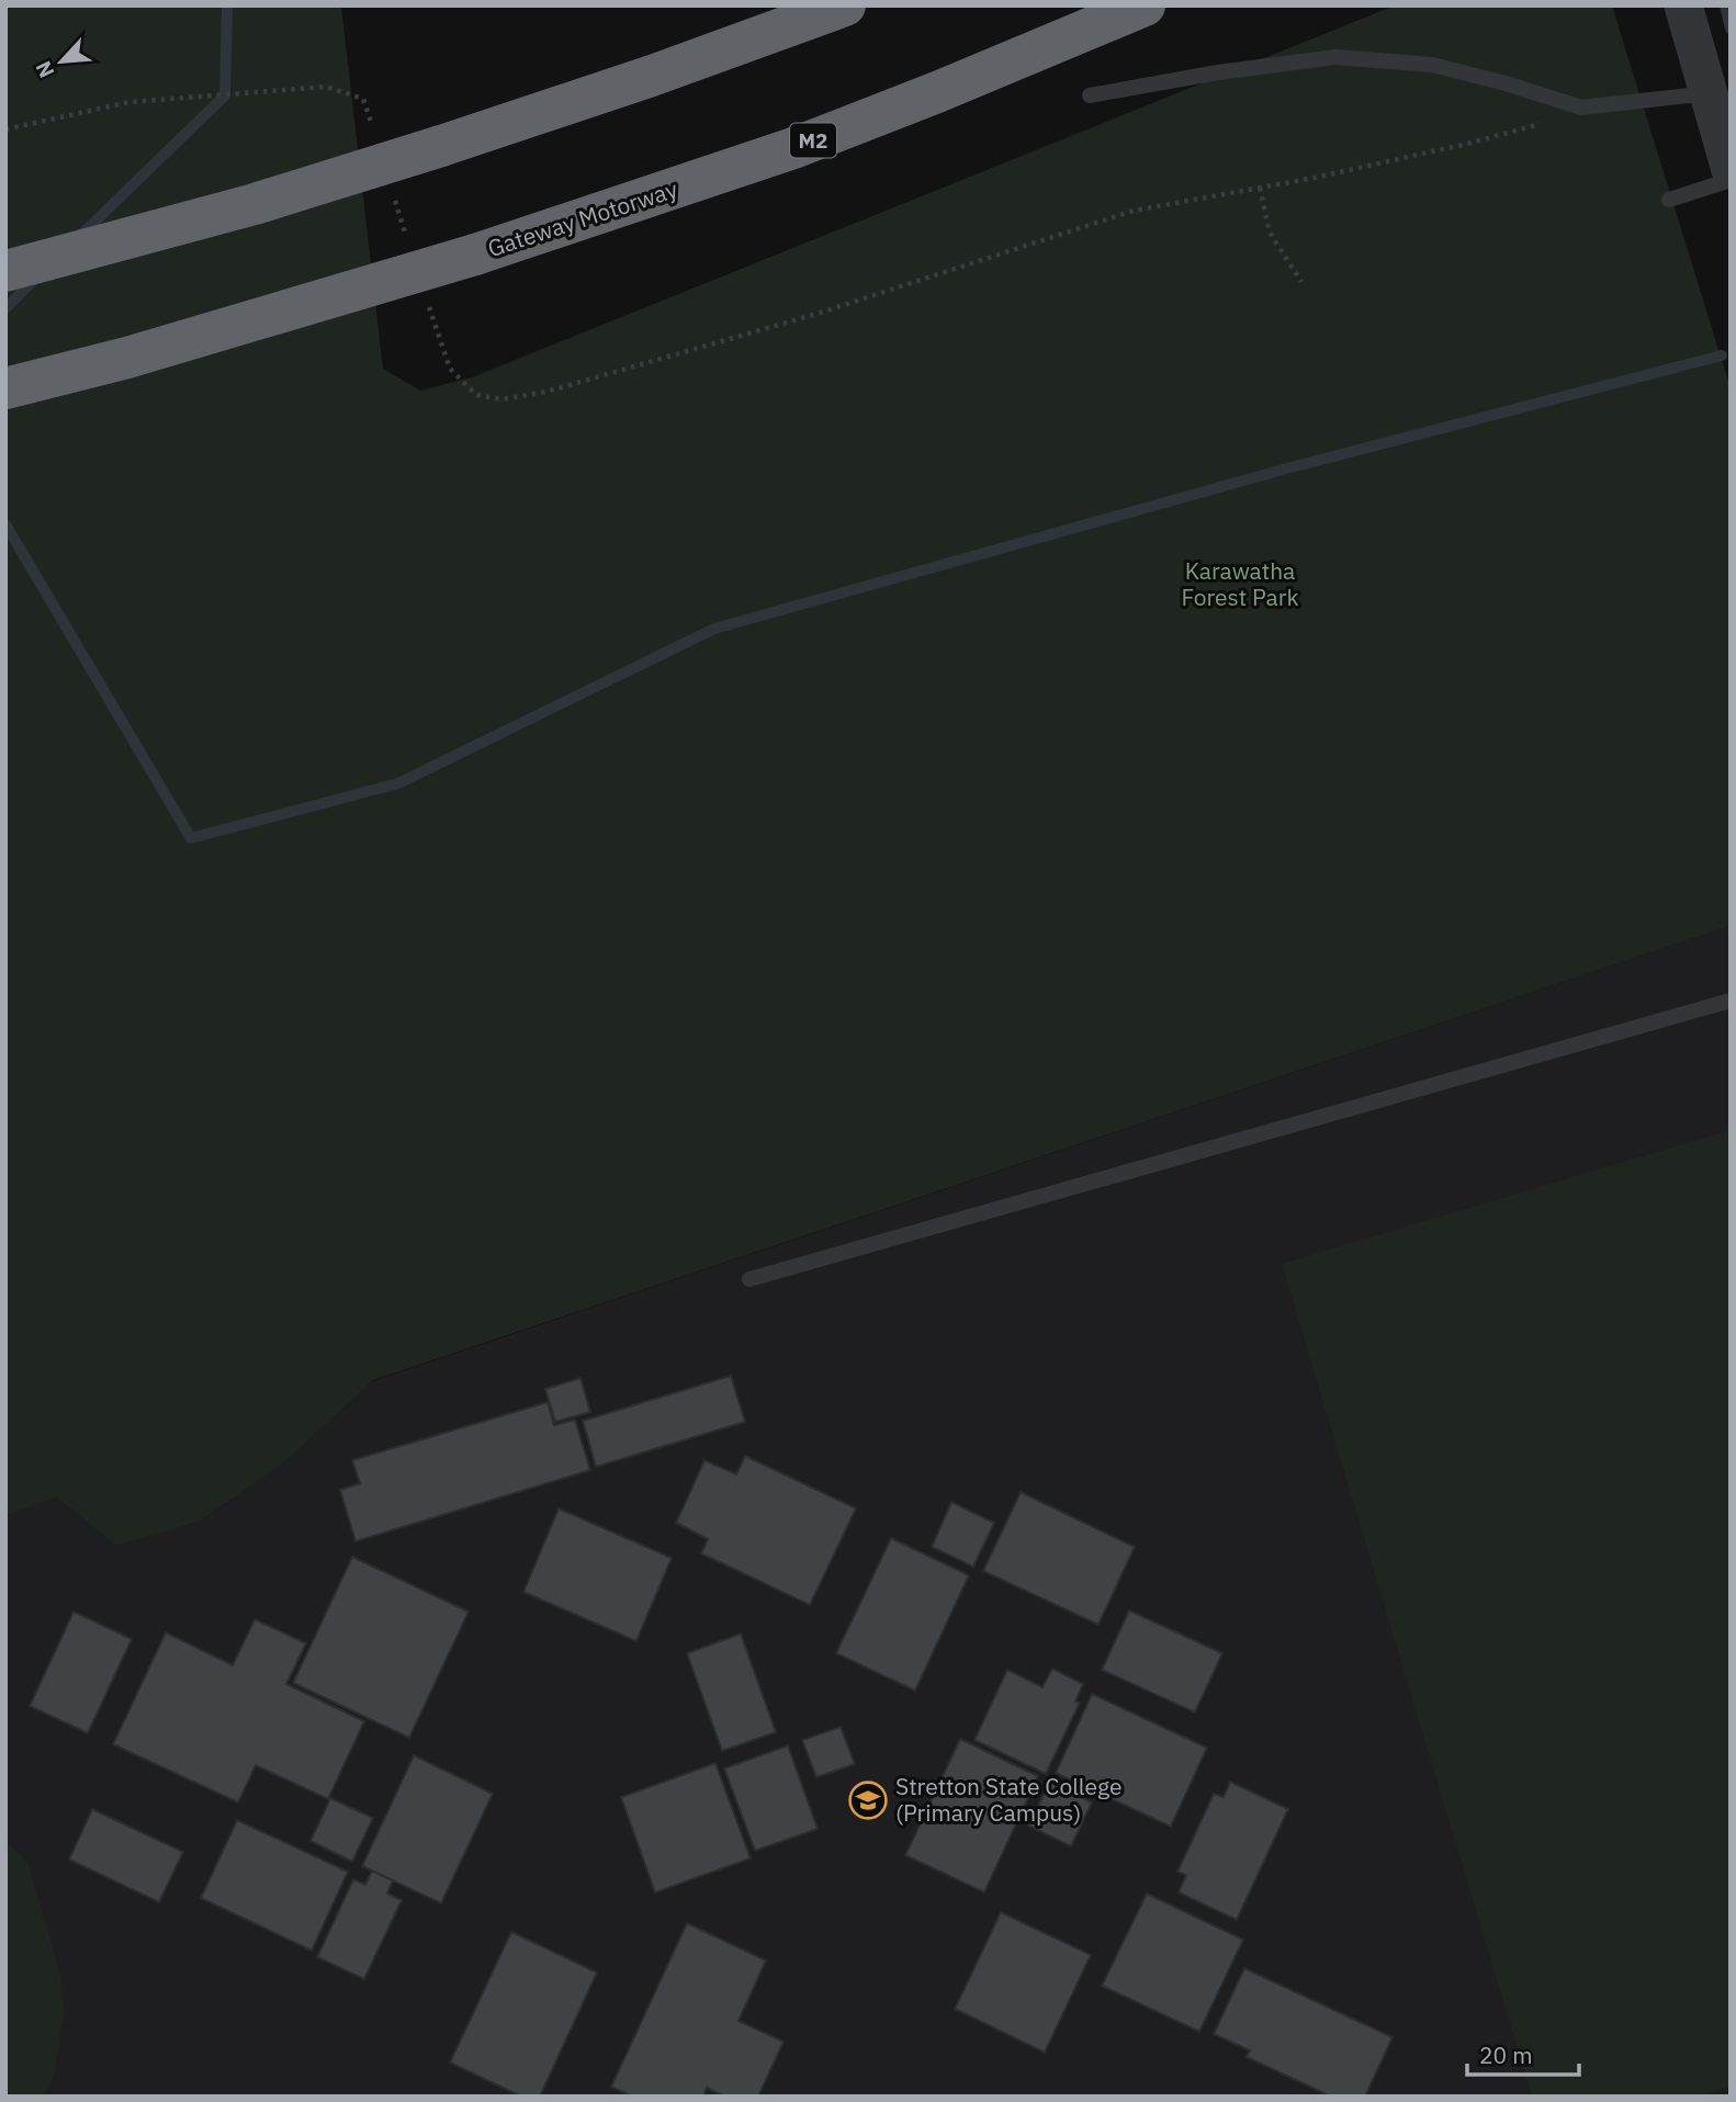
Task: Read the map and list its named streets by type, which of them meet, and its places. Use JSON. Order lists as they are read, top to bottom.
{
  "streets": {
    "highway": ["M2", "Gateway Motorway"]
  },
  "parks": ["Karawatha Forest Park"],
  "places": {
    "school or university": ["Stretton State College (Primary Campus)"]
  },
  "scale_bar": "20 m",
  "north": "bottom left"
}
